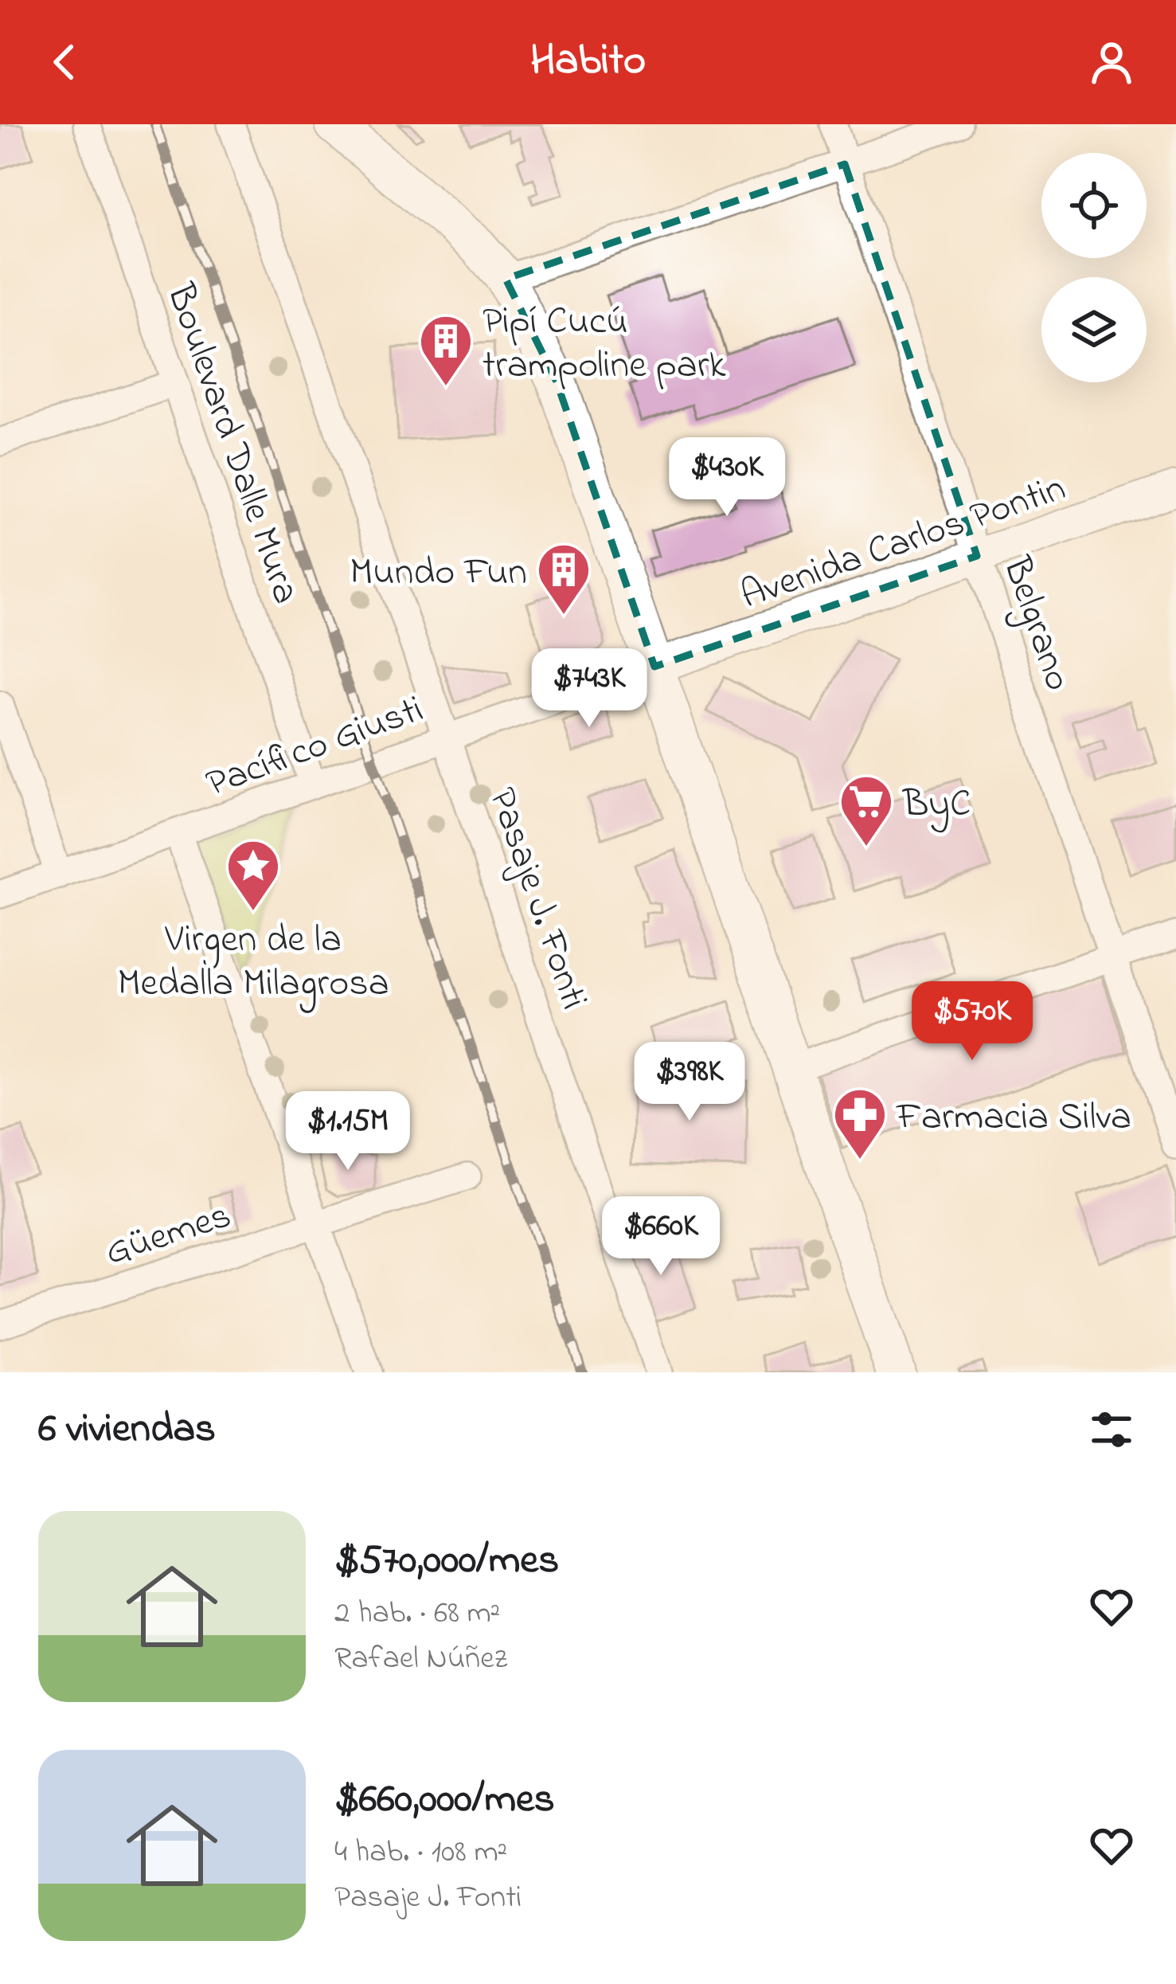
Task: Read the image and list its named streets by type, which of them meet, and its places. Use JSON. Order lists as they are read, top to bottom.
{
  "streets": {
    "main road": ["Avenida Carlos Pontin"],
    "street": [
      "Boulevard Dalle Mura",
      "Belgrano",
      "Pacífico Giusti",
      "Pasaje J. Fonti",
      "Güemes"
    ]
  },
  "crossings": [
    ["Boulevard Dalle Mura", "Pacífico Giusti"],
    ["Avenida Carlos Pontin", "Belgrano"],
    ["Avenida Carlos Pontin", "Pacífico Giusti"],
    ["Pacífico Giusti", "Pasaje J. Fonti"]
  ],
  "places": {
    "building": ["Pipí Cucú trampoline park", "Mundo Fun"],
    "supermarket": ["ByC"],
    "place": ["Virgen de la Medalla Milagrosa"],
    "pharmacy": ["Farmacia Silva"]
  },
  "page": {
    "header": "Habito",
    "price": [
      "$430K",
      "$743K",
      "$570K",
      "$398K",
      "$1.15M",
      "$660K"
    ],
    "heading": "6 viviendas",
    "list": [
      {
        "name": "$570,000/mes",
        "note": "2 hab. · 68 m² · Rafael Núñez"
      },
      {
        "name": "$660,000/mes",
        "note": "4 hab. · 108 m² · Pasaje J. Fonti"
      }
    ]
  }
}
